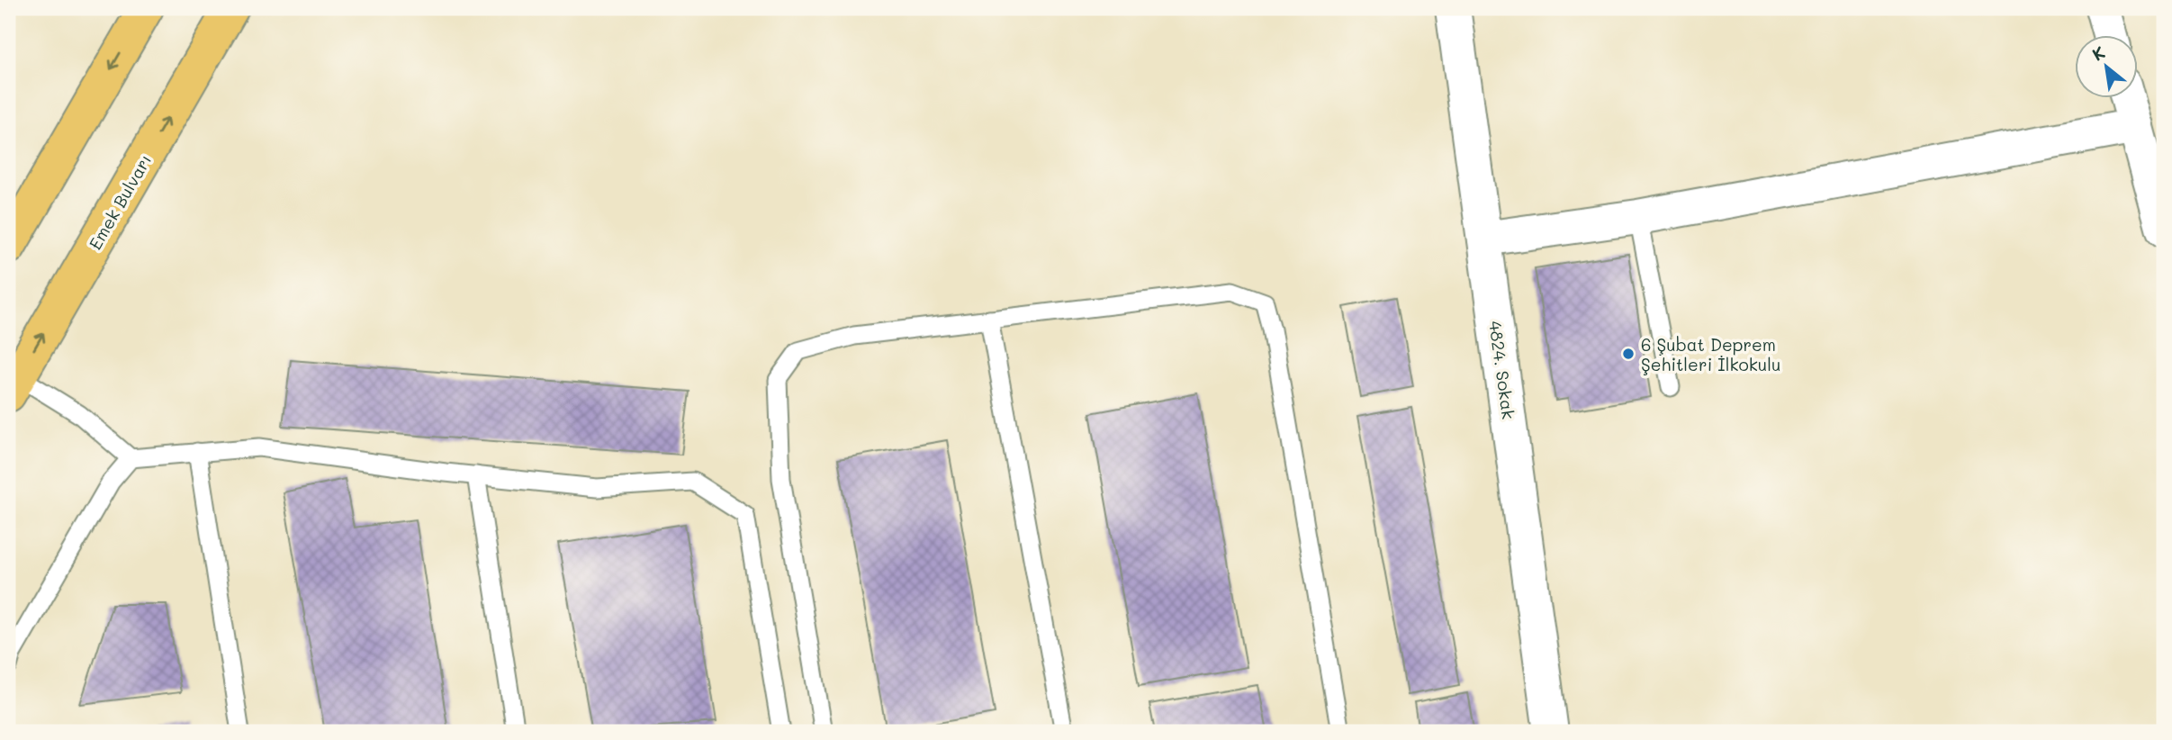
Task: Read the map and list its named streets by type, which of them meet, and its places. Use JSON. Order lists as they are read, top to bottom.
{
  "streets": {
    "highway": ["Emek Bulvarı"],
    "street": ["4824. Sokak"]
  },
  "places": ["6 Şubat Deprem Şehitleri İlkokulu"],
  "north": "top left"
}
